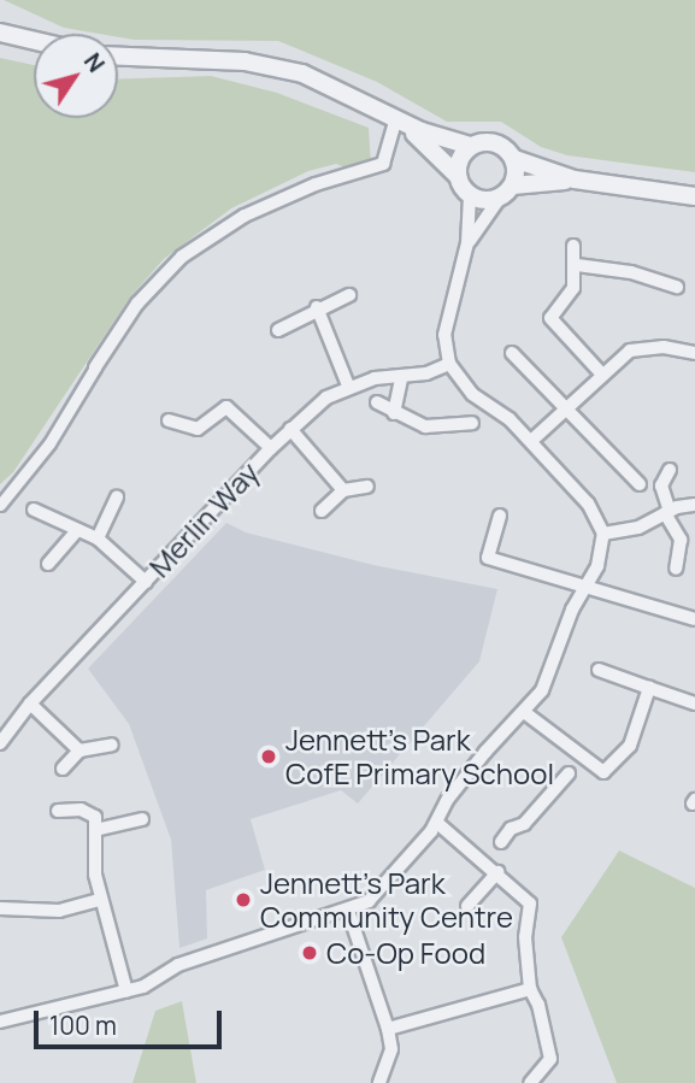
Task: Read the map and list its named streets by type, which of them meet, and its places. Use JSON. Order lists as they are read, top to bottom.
{
  "streets": {
    "street": ["Merlin Way"]
  },
  "places": ["Jennett's Park CofE Primary School", "Jennett's Park Community Centre", "Co-Op Food"],
  "scale_bar": "100 m",
  "north": "top right"
}
